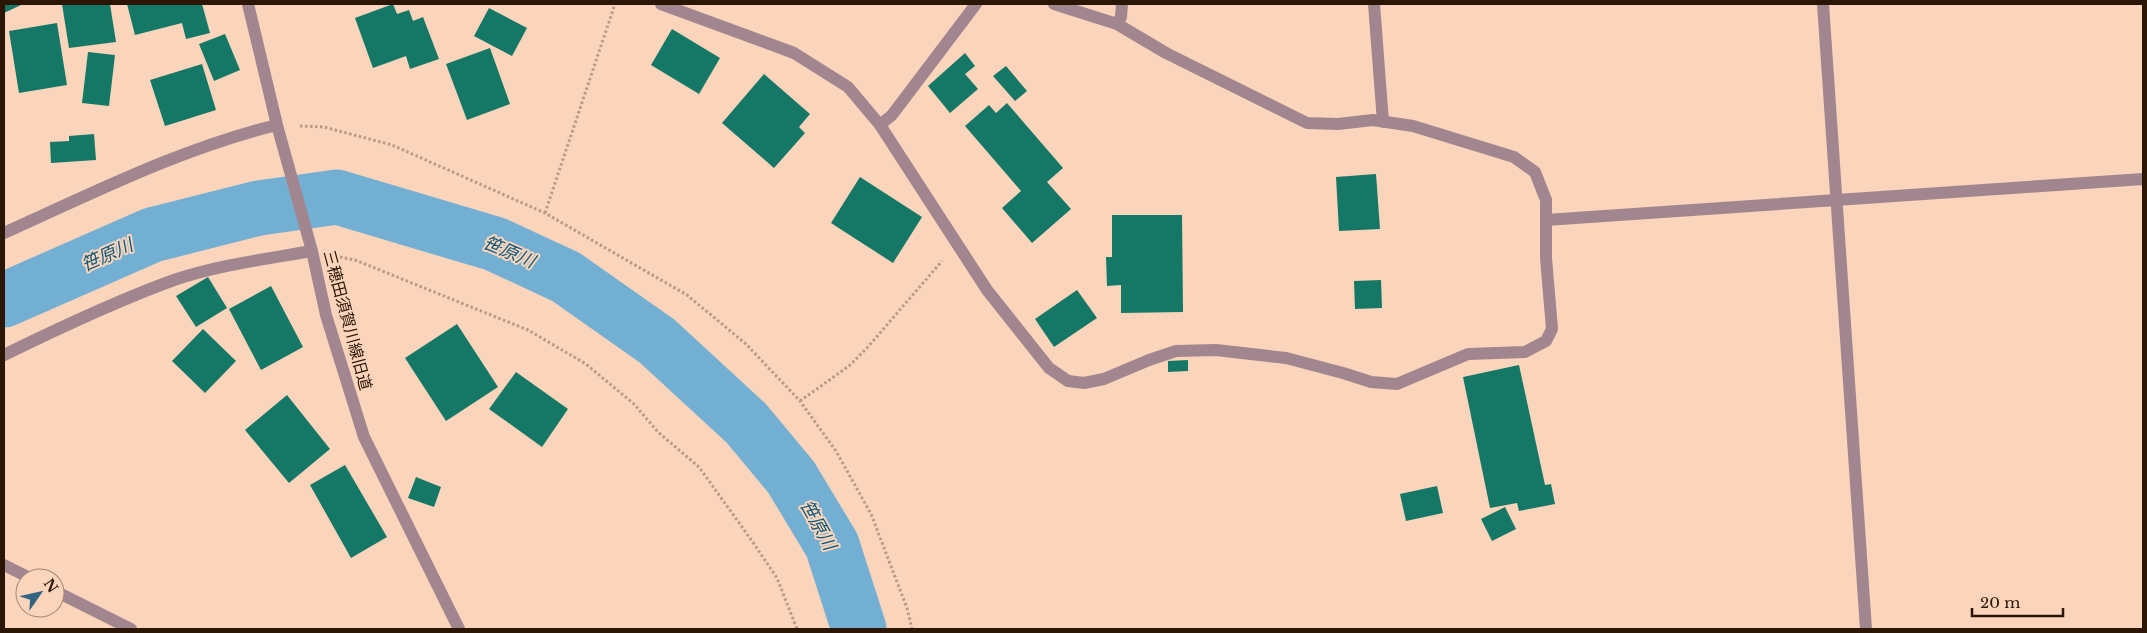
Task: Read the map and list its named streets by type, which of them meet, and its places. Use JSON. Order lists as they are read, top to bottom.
{
  "streets": {
    "street": ["三穂田須賀川線旧道"]
  },
  "water": ["笹原川"],
  "scale_bar": "20 m",
  "north": "top right"
}
